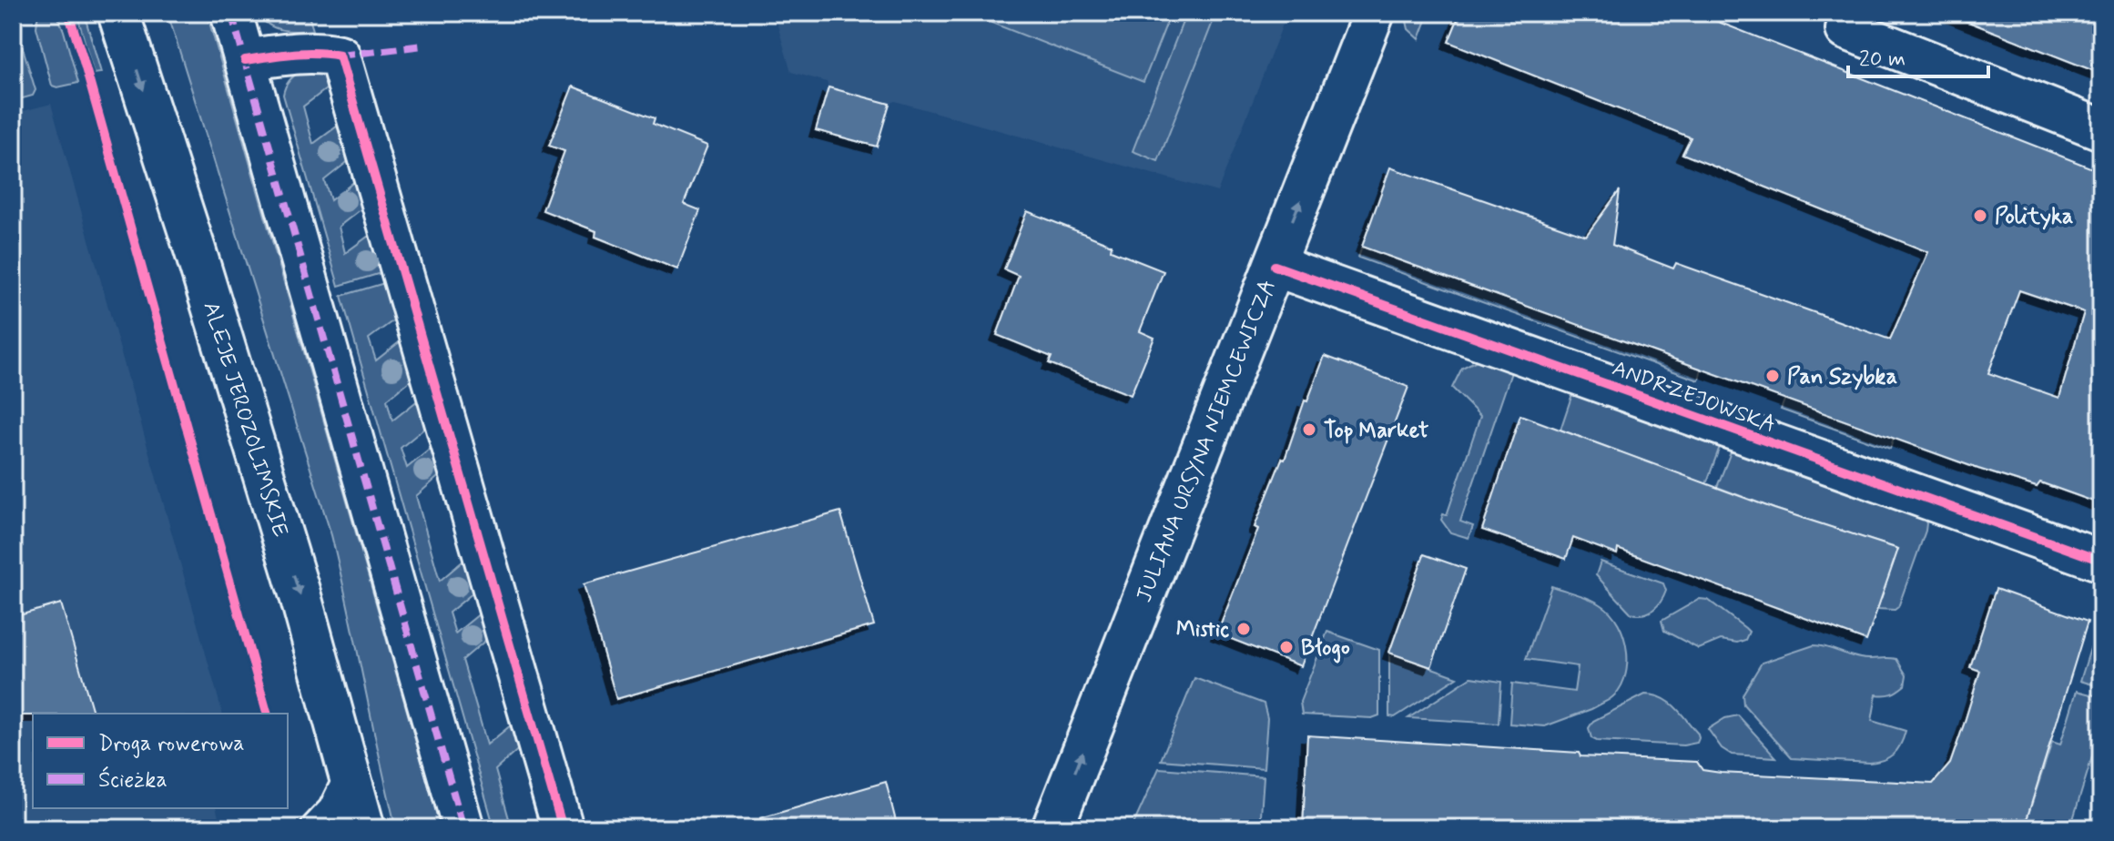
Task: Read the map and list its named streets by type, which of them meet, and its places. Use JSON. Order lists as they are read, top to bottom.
{
  "streets": {
    "street": ["ANDRZEJOWSKA", "ALEJE JEROZOLIMSKIE", "JULIANA URSYNA NIEMCEWICZA"]
  },
  "crossings": [
    ["ANDRZEJOWSKA", "JULIANA URSYNA NIEMCEWICZA"]
  ],
  "one_way": ["JULIANA URSYNA NIEMCEWICZA"],
  "places": [
    "Polityka",
    "Pan Szybka",
    "Top Market",
    "Mistic",
    "Błogo"
  ],
  "legend": ["Droga rowerowa", "Ścieżka"],
  "scale_bar": "20 m"
}
